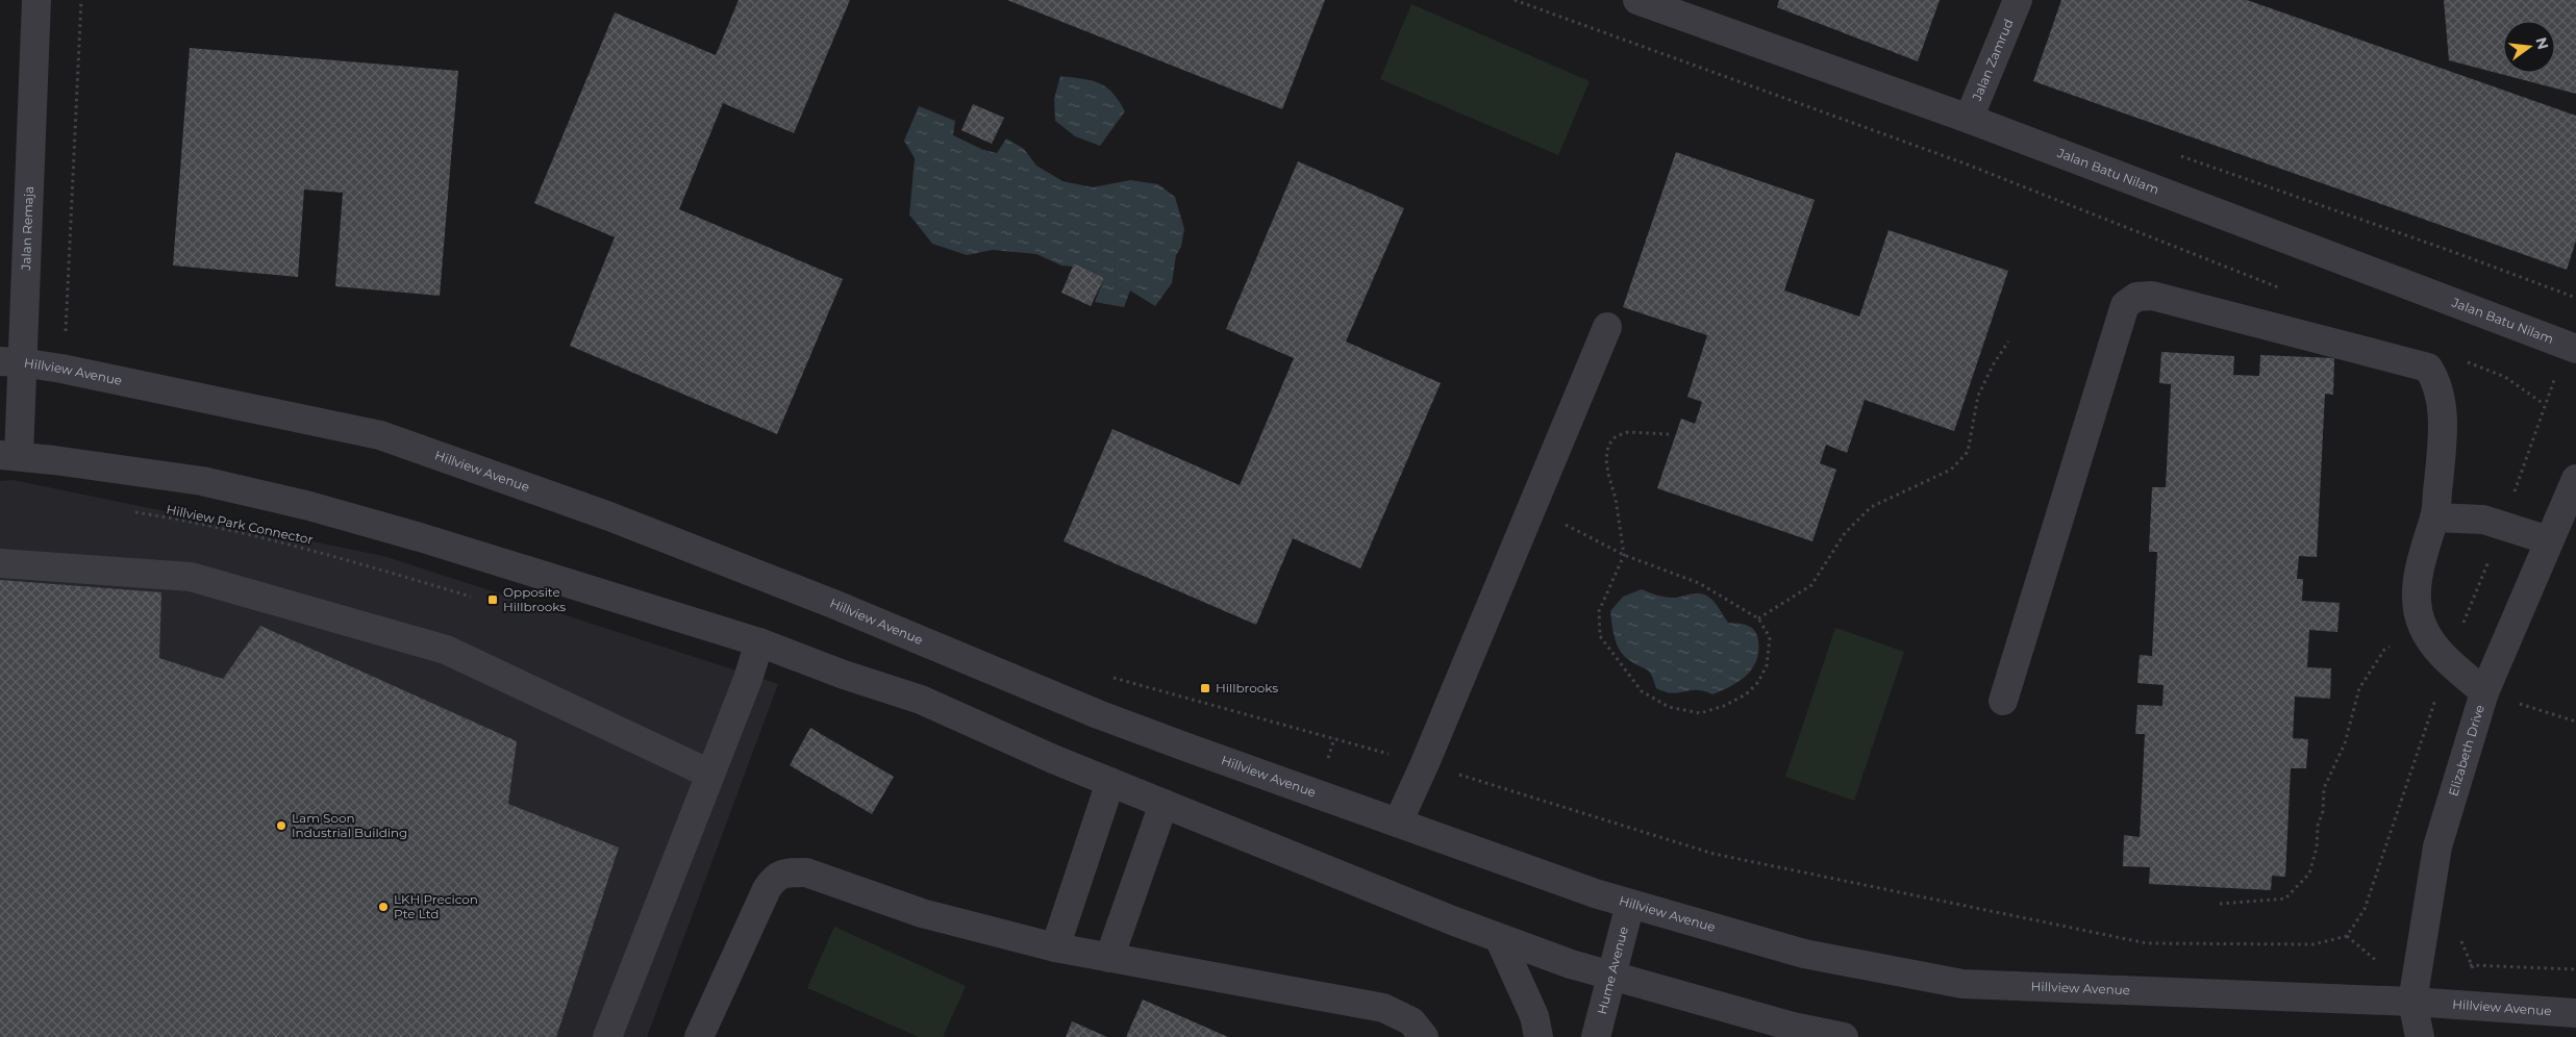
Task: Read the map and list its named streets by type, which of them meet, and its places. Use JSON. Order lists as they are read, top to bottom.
{
  "streets": {
    "street": [
      "Jalan Zamrud",
      "Jalan Batu Nilam",
      "Jalan Remaja",
      "Hillview Avenue",
      "Elizabeth Drive",
      "Hume Avenue"
    ],
    "path": ["Hillview Park Connector"]
  },
  "crossings": [
    ["Jalan Zamrud", "Jalan Batu Nilam"],
    ["Jalan Remaja", "Hillview Avenue"],
    ["Hillview Avenue", "Elizabeth Drive"],
    ["Hillview Avenue", "Hume Avenue"]
  ],
  "places": {
    "transit": ["Opposite Hillbrooks", "Hillbrooks"],
    "other": ["Lam Soon Industrial Building", "LKH Precicon Pte Ltd"]
  },
  "north": "right"
}
